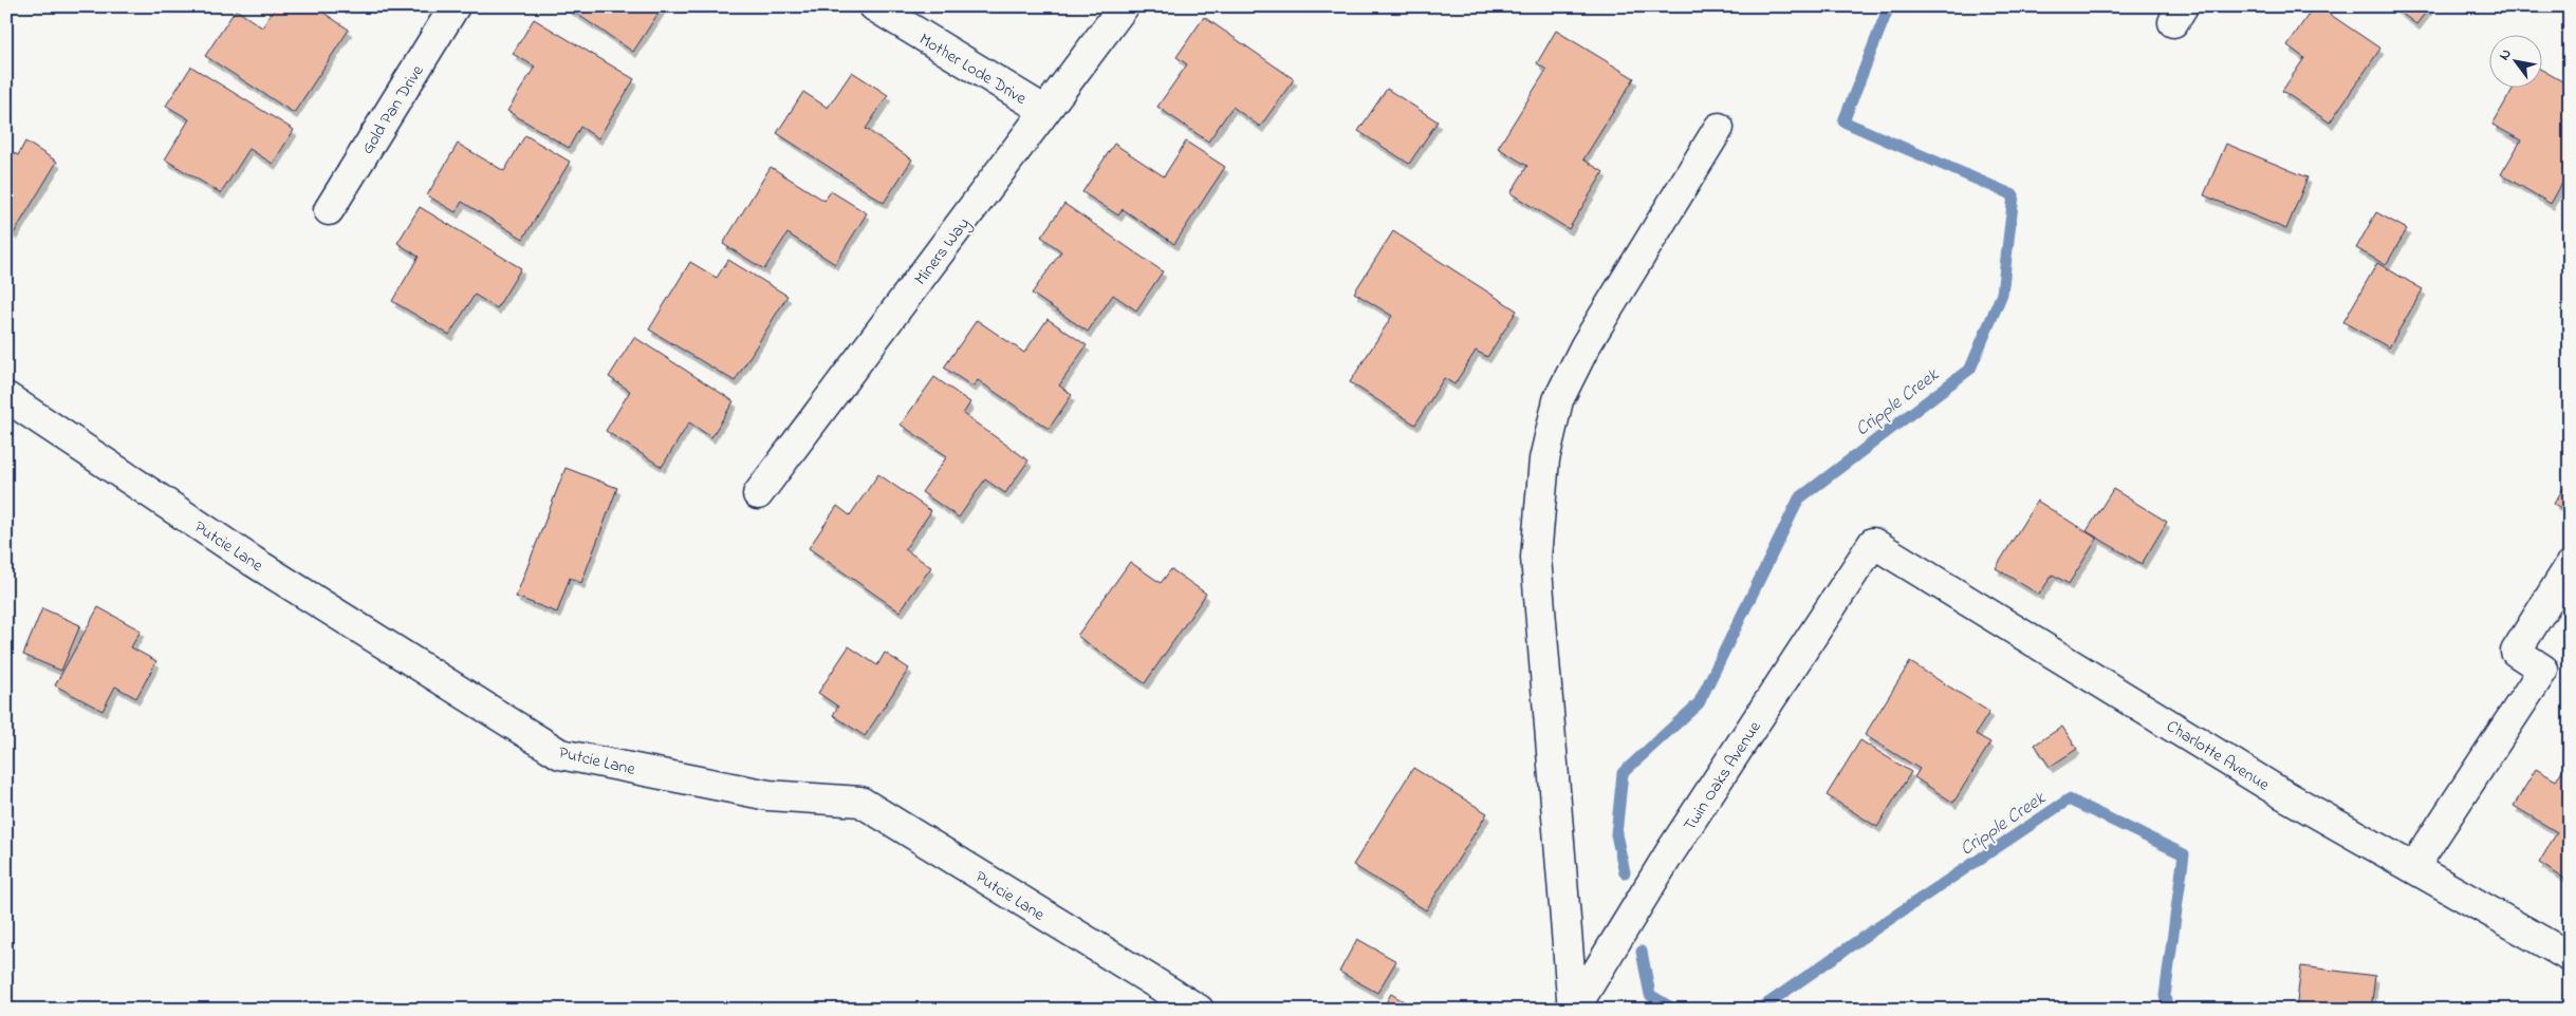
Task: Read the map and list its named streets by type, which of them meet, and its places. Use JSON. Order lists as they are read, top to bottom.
{
  "streets": {
    "street": [
      "Mother Lode Drive",
      "Gold Pan Drive",
      "Miners Way",
      "Putcie Lane",
      "Charlotte Avenue",
      "Twin Oaks Avenue"
    ]
  },
  "crossings": [
    ["Mother Lode Drive", "Miners Way"],
    ["Charlotte Avenue", "Twin Oaks Avenue"]
  ],
  "water": ["Cripple Creek"],
  "north": "top left"
}
